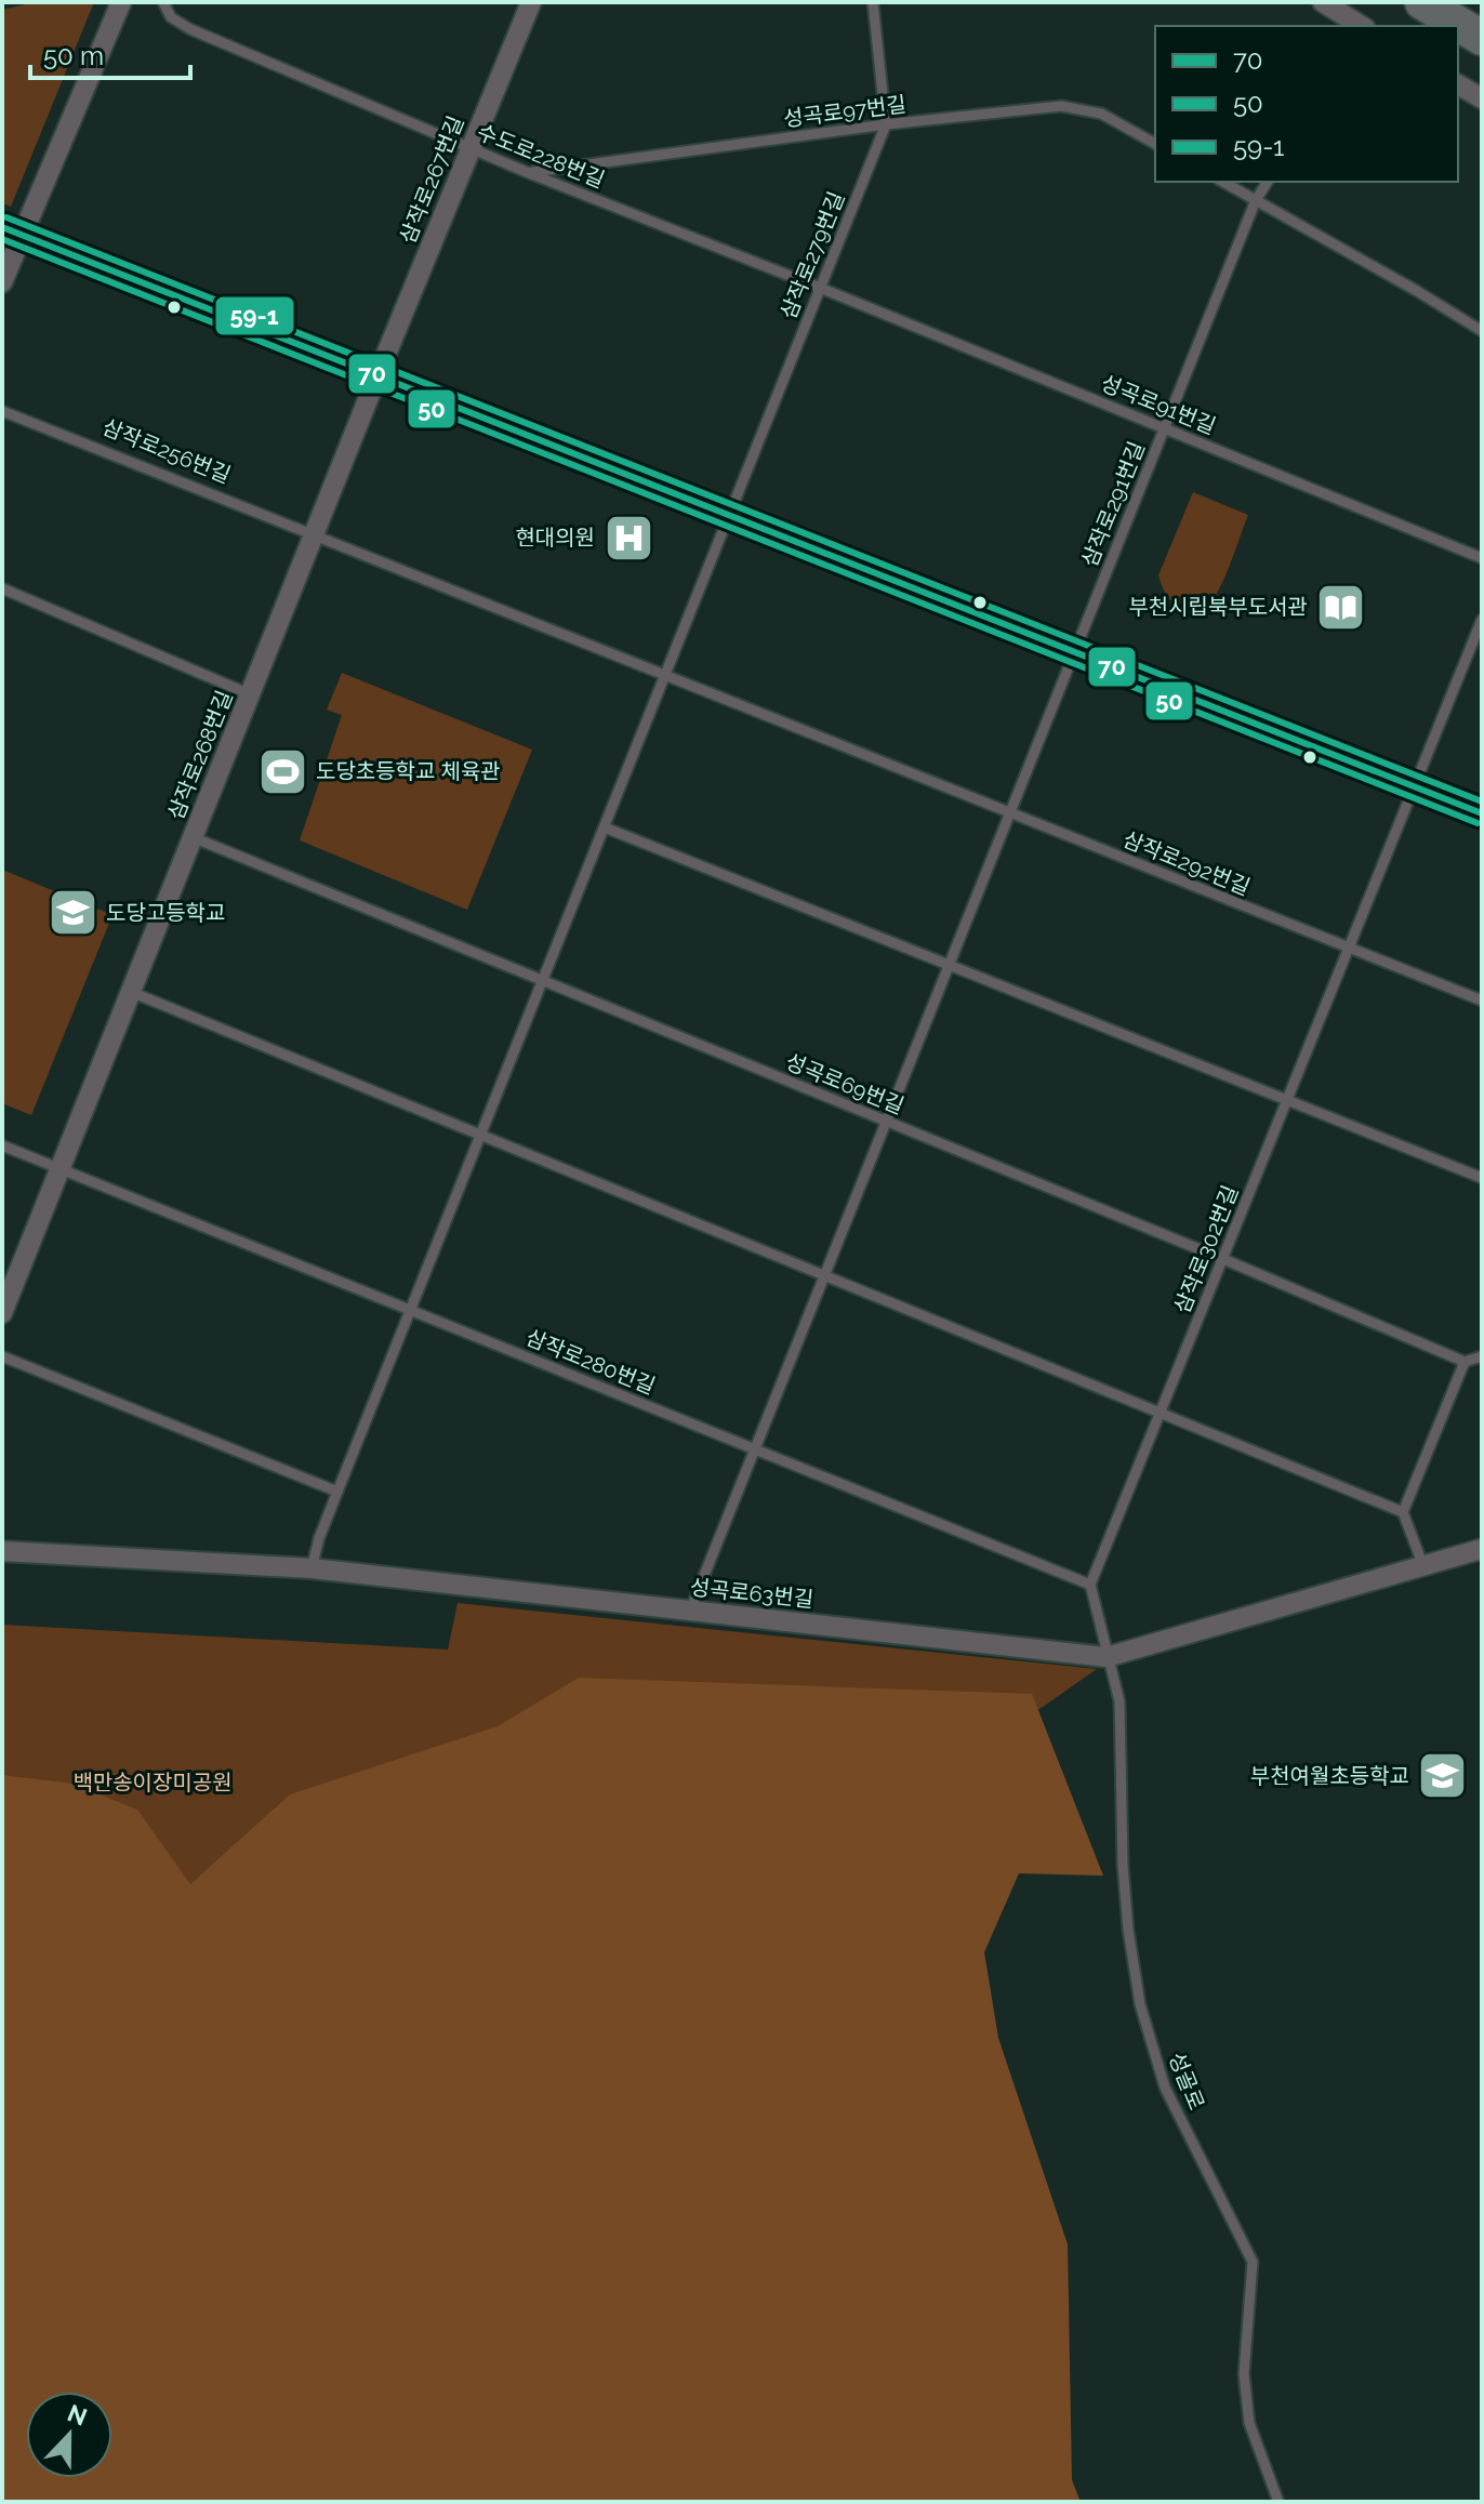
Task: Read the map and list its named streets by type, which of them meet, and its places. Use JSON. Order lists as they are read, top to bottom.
{
  "streets": {
    "street": ["삼작로267번길", "삼작로268번길", "성곡로63번길"],
    "lane": [
      "성곡로97번길",
      "수도로228번길",
      "삼작로279번길",
      "성곡로91번길",
      "삼작로256번길",
      "삼작로291번길",
      "삼작로292번길",
      "성곡로69번길",
      "삼작로302번길",
      "삼작로280번길",
      "성골로"
    ]
  },
  "crossings": [
    ["성곡로97번길", "수도로228번길"],
    ["성곡로97번길", "삼작로279번길"],
    ["수도로228번길", "삼작로267번길"],
    ["수도로228번길", "삼작로279번길"],
    ["수도로228번길", "성곡로91번길"],
    ["삼작로267번길", "삼작로268번길"],
    ["삼작로279번길", "성곡로91번길"],
    ["성곡로91번길", "삼작로291번길"],
    ["삼작로256번길", "삼작로268번길"],
    ["삼작로268번길", "성곡로69번길"],
    ["삼작로292번길", "삼작로302번길"],
    ["성곡로69번길", "삼작로302번길"],
    ["성곡로63번길", "성골로"]
  ],
  "parks": ["백만송이장미공원"],
  "places": {
    "hospital": ["현대의원"],
    "library": ["부천시립북부도서관"],
    "sports": ["도당초등학교 체육관"],
    "school or university": ["도당고등학교", "부천여월초등학교"]
  },
  "lines": ["transit line 59-1", "transit line 70", "transit line 50"],
  "legend": ["70", "50", "59-1"],
  "scale_bar": "50 m",
  "north": "top"
}
